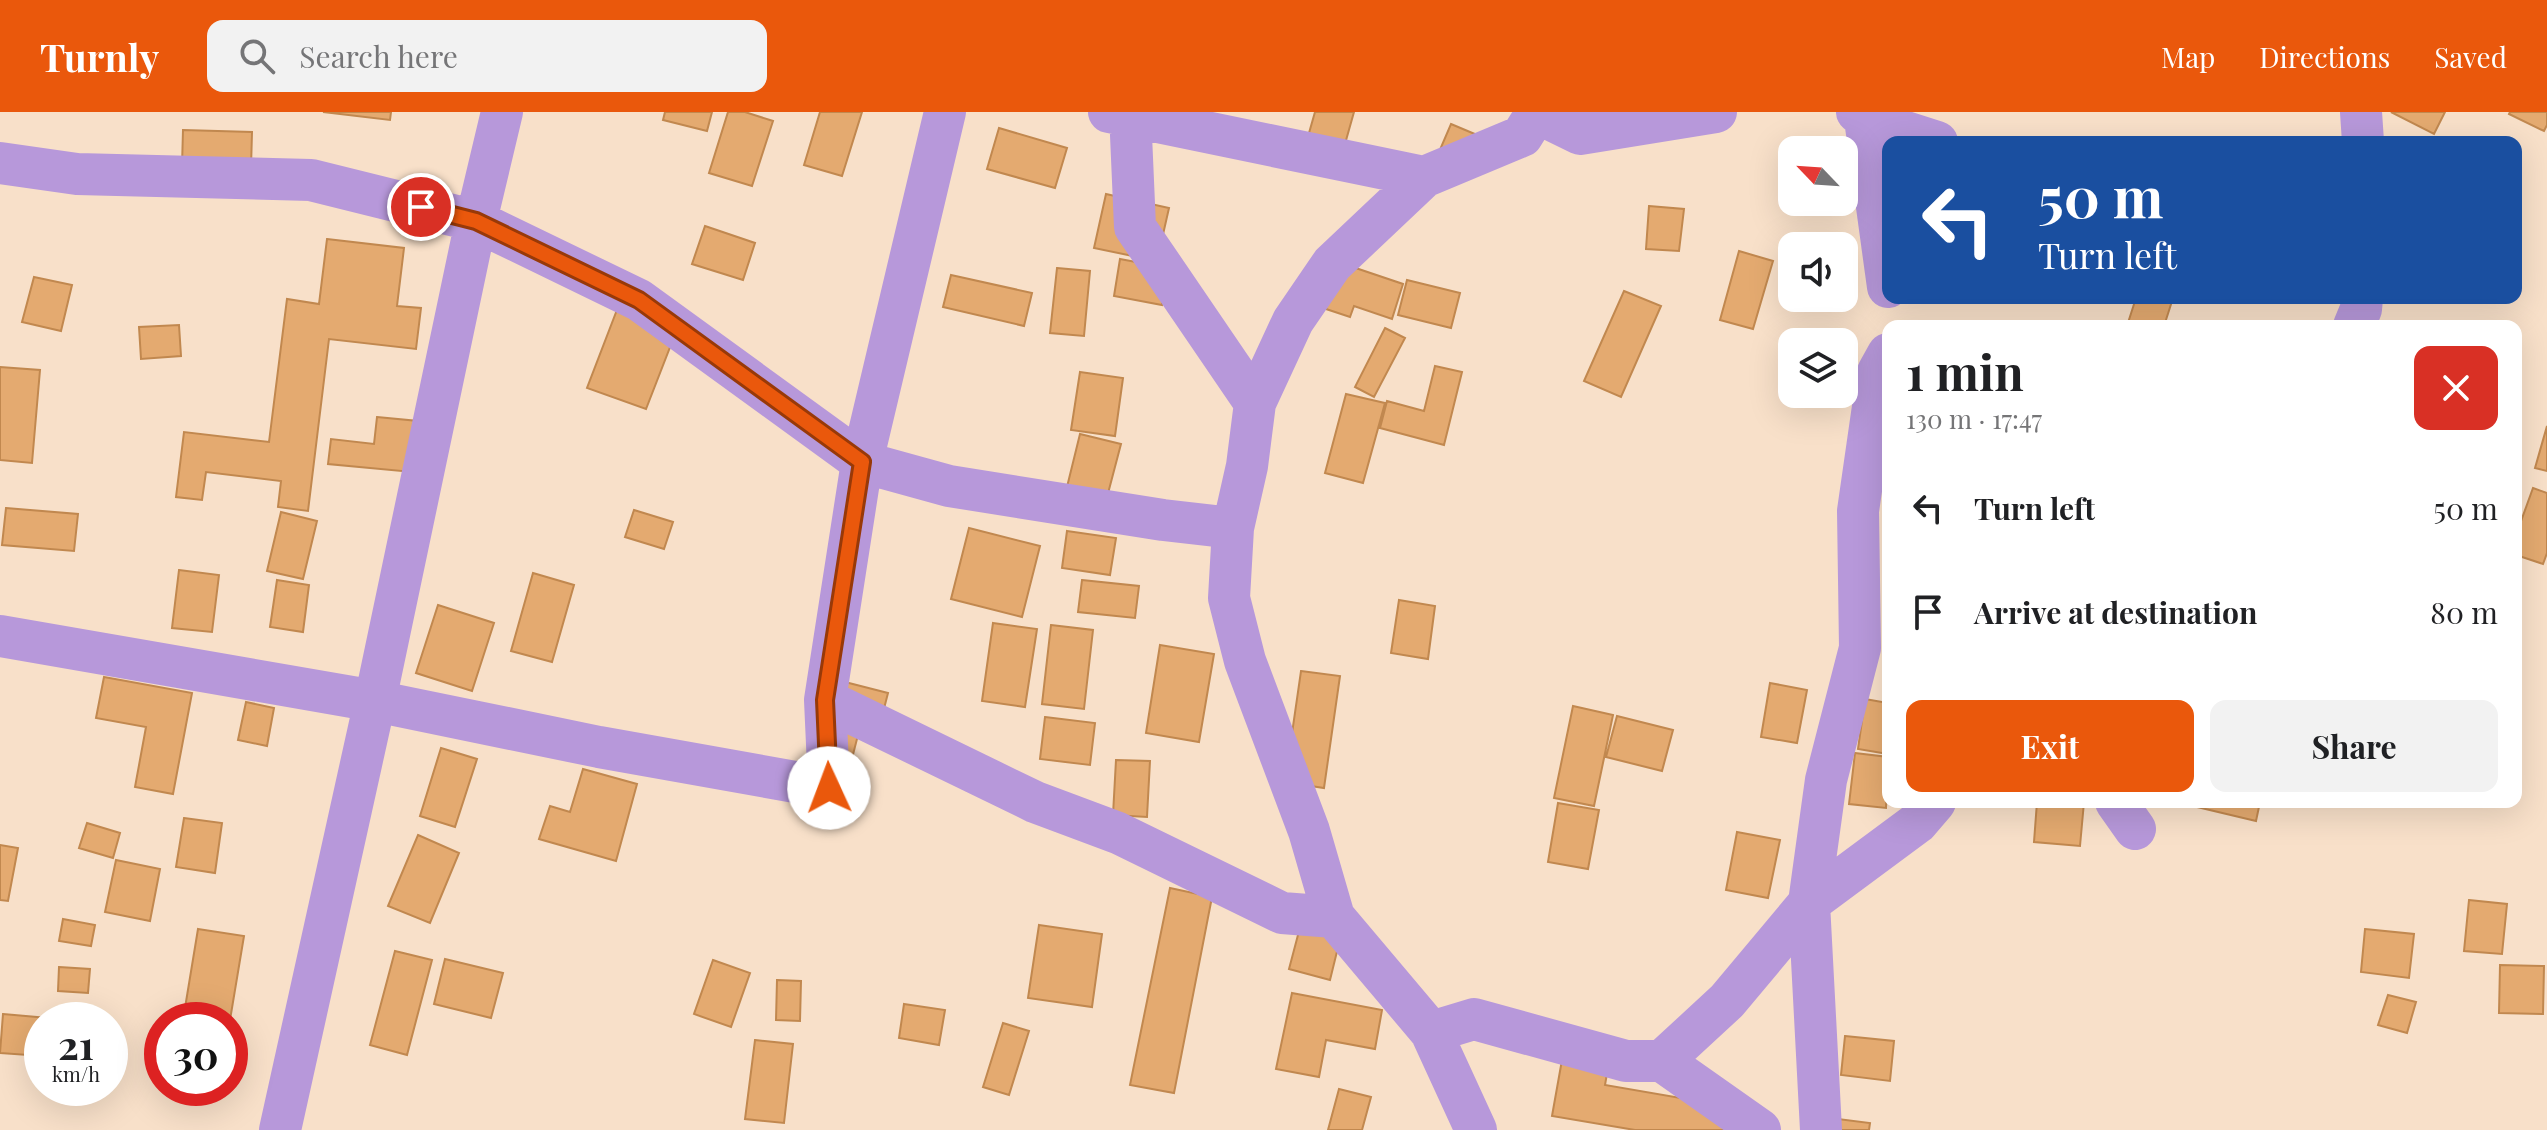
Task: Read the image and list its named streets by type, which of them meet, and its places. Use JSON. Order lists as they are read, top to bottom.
{
  "north": "top left",
  "page": {
    "header": "Turnly",
    "search": "Search here",
    "nav": ["Map", "Directions", "Saved"],
    "turn": ["50 m", "Turn left"],
    "heading": ["1 min", "130 m · 17:47"],
    "list": [
      {
        "name": "Turn left",
        "value": "50 m"
      },
      {
        "name": "Arrive at destination",
        "value": "80 m"
      }
    ],
    "buttons": ["Exit", "Share"],
    "speed": "21 km/h",
    "limit": "30"
  }
}
